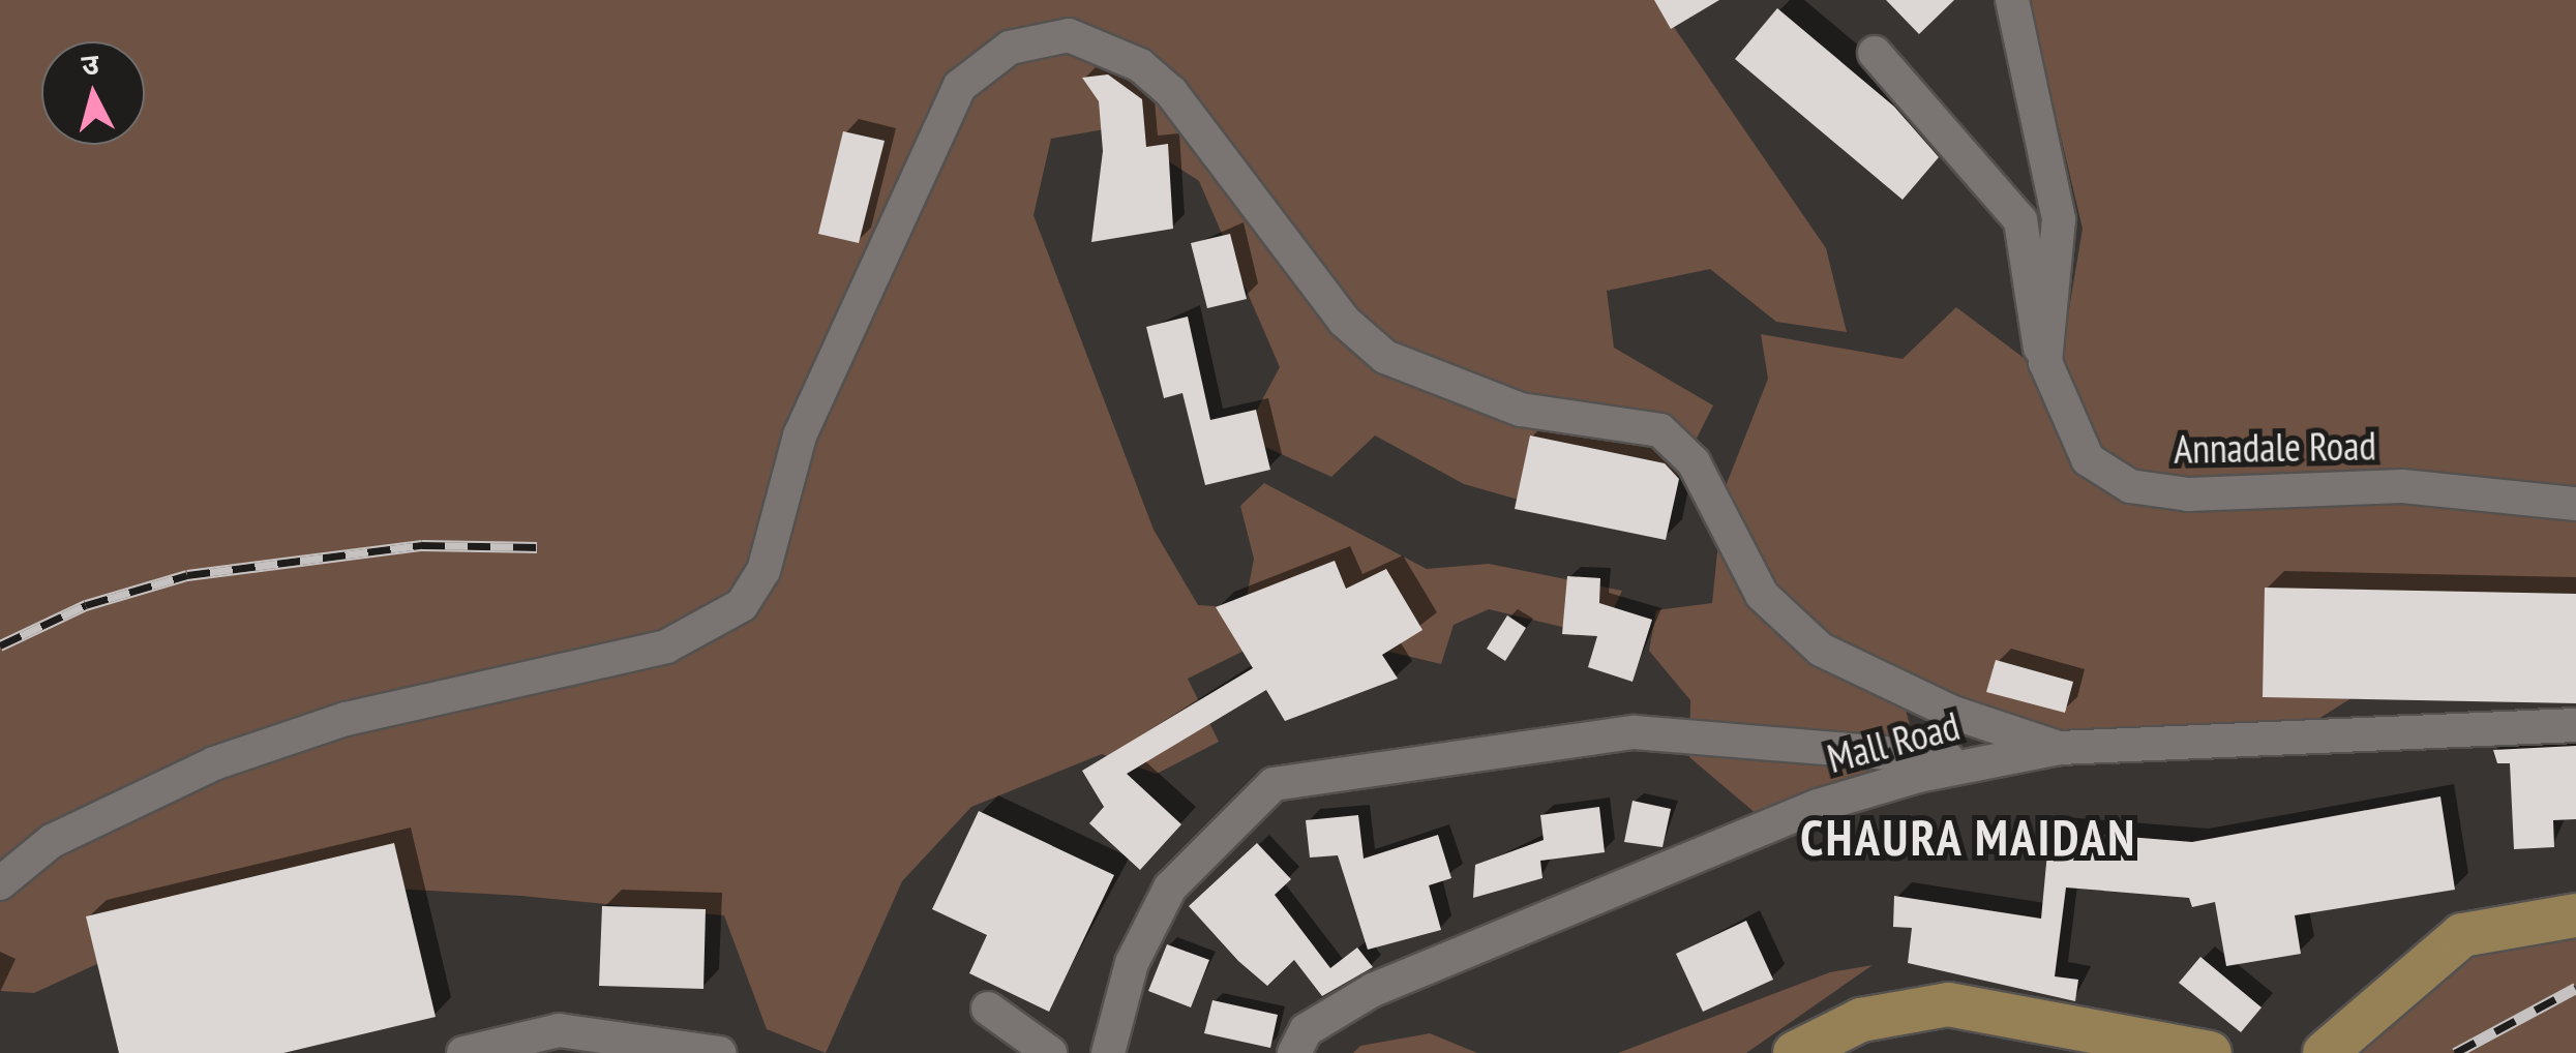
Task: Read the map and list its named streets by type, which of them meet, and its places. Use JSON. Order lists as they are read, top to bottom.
{
  "streets": {
    "street": ["Annadale Road", "Mall Road"]
  },
  "districts": ["CHAURA MAIDAN"],
  "north": "top"
}
